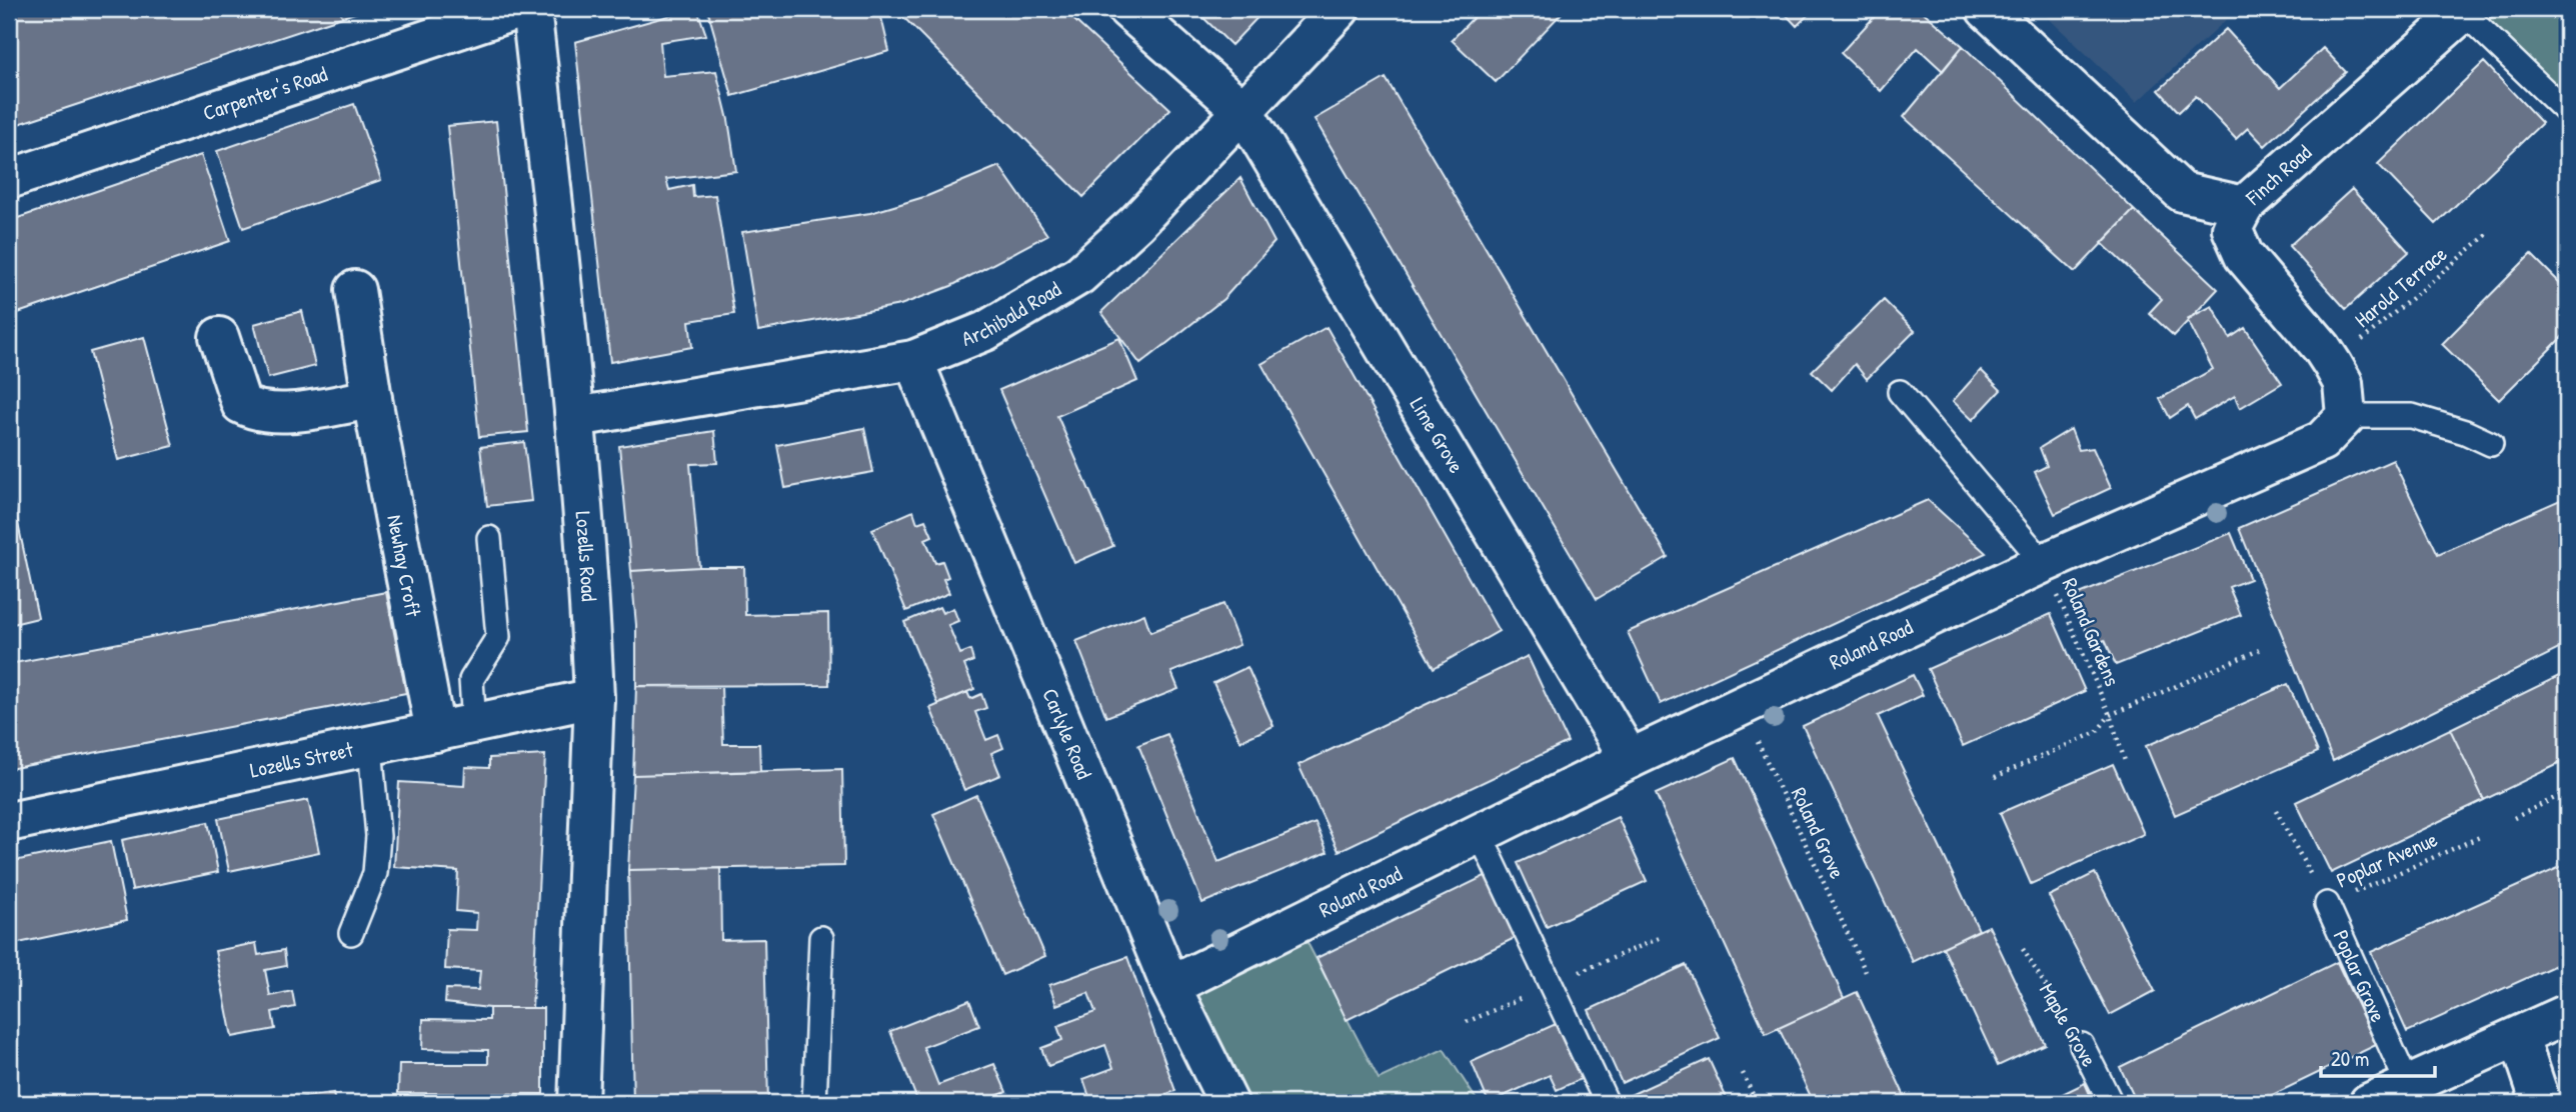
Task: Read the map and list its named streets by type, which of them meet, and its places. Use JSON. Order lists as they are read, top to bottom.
{
  "streets": {
    "street": [
      "Carpenter's Road",
      "Finch Road",
      "Archibald Road",
      "Lime Grove",
      "Lozells Road",
      "Newhay Croft",
      "Roland Road",
      "Carlyle Road",
      "Lozells Street"
    ],
    "lane": ["Poplar Grove", "Maple Grove"],
    "path": [
      "Harold Terrace",
      "Roland Gardens",
      "Roland Grove",
      "Poplar Avenue"
    ]
  },
  "crossings": [
    ["Archibald Road", "Lime Grove"],
    ["Archibald Road", "Lozells Road"],
    ["Archibald Road", "Carlyle Road"],
    ["Lime Grove", "Roland Road"],
    ["Lozells Road", "Lozells Street"],
    ["Newhay Croft", "Lozells Street"],
    ["Roland Gardens", "Roland Road"],
    ["Roland Road", "Carlyle Road"],
    ["Roland Road", "Roland Grove"],
    ["Poplar Avenue", "Poplar Grove"]
  ],
  "scale_bar": "20 m"
}
